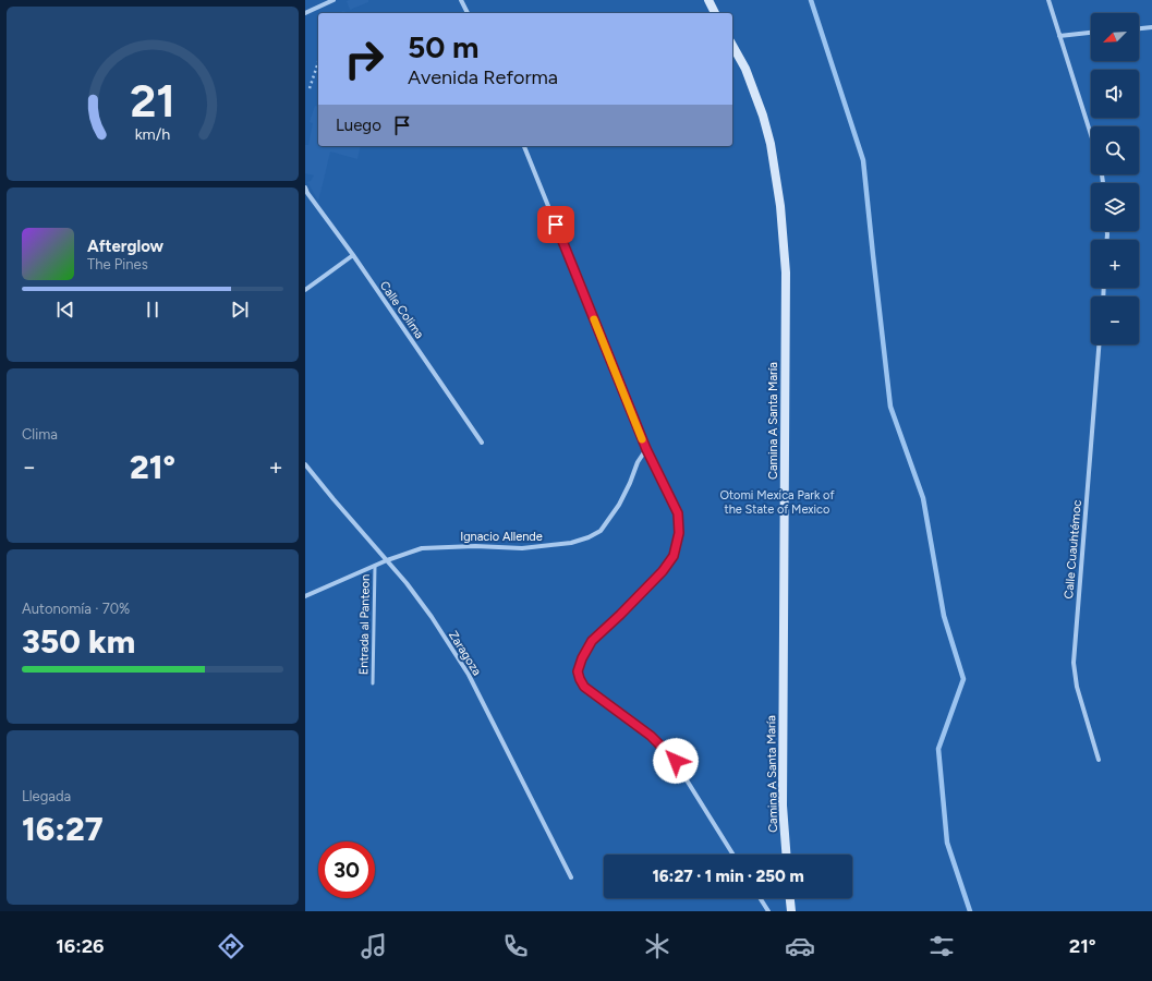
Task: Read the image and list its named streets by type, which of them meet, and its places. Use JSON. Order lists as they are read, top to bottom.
{
  "streets": {
    "main road": ["Camina A Santa María"],
    "street": [
      "Calle Colima",
      "Ignacio Allende",
      "Calle Cuauhtémoc",
      "Zaragoza"
    ],
    "lane": ["Entrada al Panteon"]
  },
  "crossings": [
    ["Ignacio Allende", "Entrada al Panteon"],
    ["Ignacio Allende", "Zaragoza"]
  ],
  "parks": ["Otomi Mexica Park of the State of Mexico"],
  "north": "bottom left",
  "page": {
    "map_buttons": ["+", "−"],
    "turn": ["50 m", "Avenida Reforma"],
    "then": "Luego",
    "song": ["Afterglow", "The Pines"],
    "tile": [
      "Clima",
      ["Autonomía · 70%", "350 km"],
      ["Llegada", "16:27"]
    ],
    "heat": ["−", "21°", "+"],
    "limit": "30",
    "trip": "16:27 · 1 min · 250 m",
    "tabs": ["16:26", "21°"],
    "gauge": ["21", "km/h"]
  }
}
